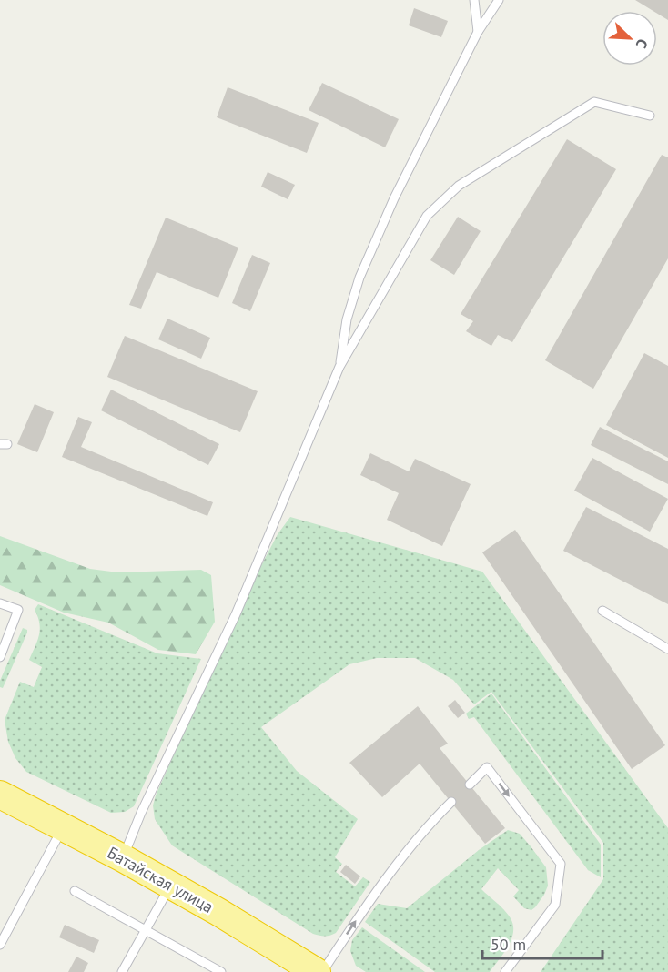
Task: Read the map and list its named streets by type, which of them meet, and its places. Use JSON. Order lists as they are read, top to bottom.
{
  "streets": {
    "highway": ["Батайская улица"]
  },
  "scale_bar": "50 m",
  "north": "bottom right"
}
